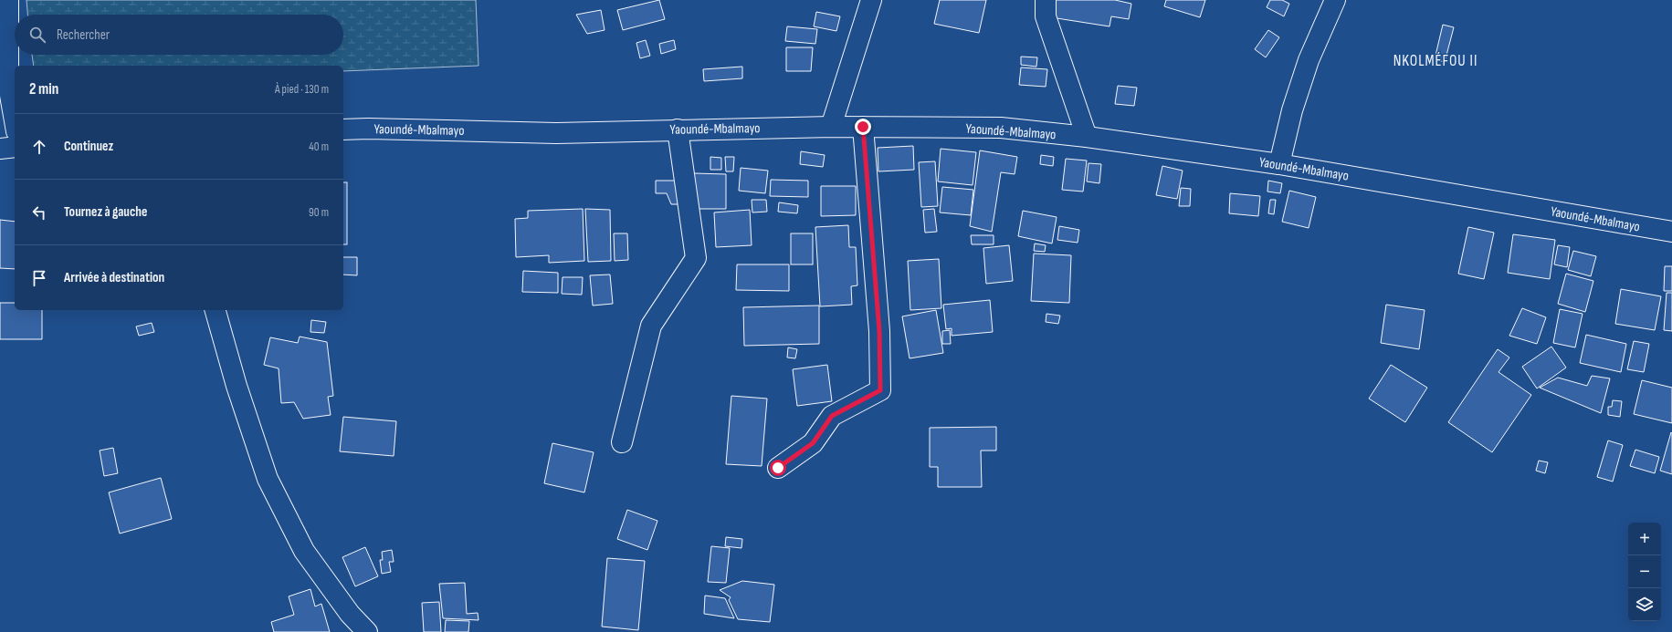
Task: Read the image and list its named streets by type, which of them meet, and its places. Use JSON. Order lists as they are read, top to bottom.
{
  "streets": {
    "main road": ["Yaoundé-Mbalmayo"]
  },
  "districts": ["NKOLMÉFOU II"],
  "page": {
    "search": "Rechercher",
    "heading": ["2 min", "À pied · 130 m"],
    "list": [
      ["Continuez", "40 m"],
      ["Tournez à gauche", "90 m"],
      "Arrivée à destination"
    ],
    "map_buttons": ["+", "−"]
  }
}
